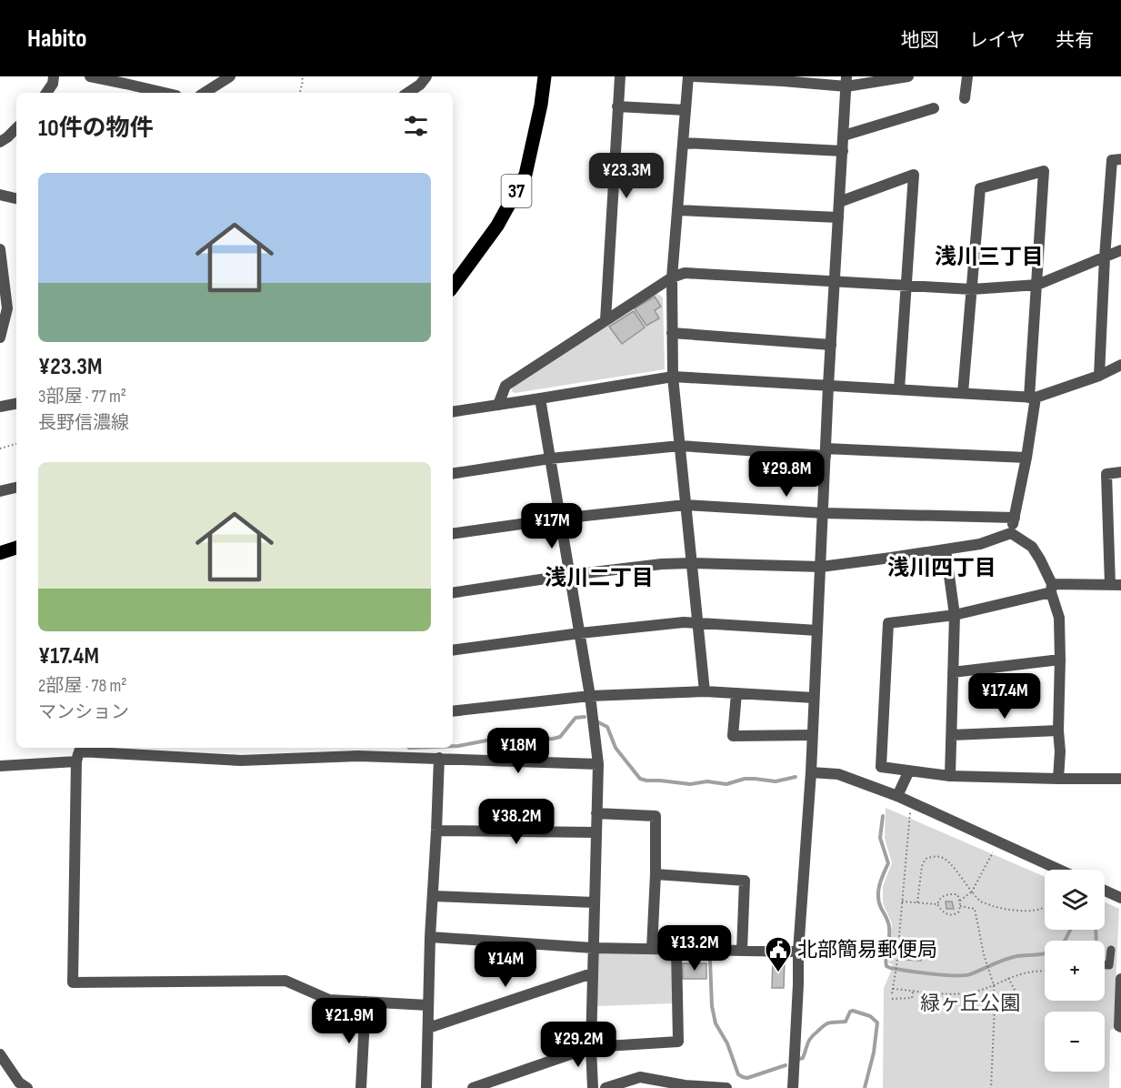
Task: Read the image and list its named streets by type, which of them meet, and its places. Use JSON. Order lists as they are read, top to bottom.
{
  "streets": {
    "main road": ["37"]
  },
  "districts": ["浅川三丁目", "浅川四丁目", "浅川二丁目"],
  "parks": ["緑ヶ丘公園"],
  "places": {
    "public building": ["北部簡易郵便局"]
  },
  "page": {
    "header": "Habito",
    "nav": ["地図", "レイヤ", "共有"],
    "heading": "10件の物件",
    "price": [
      "¥23.3M",
      "¥29.8M",
      "¥17M",
      "¥17.4M",
      "¥18M",
      "¥38.2M",
      "¥13.2M",
      "¥14M",
      "¥21.9M",
      "¥29.2M"
    ],
    "list": [
      {
        "name": "¥23.3M",
        "note": "3部屋 · 77 m² · 長野信濃線"
      },
      {
        "name": "¥17.4M",
        "note": "2部屋 · 78 m² · マンション"
      }
    ],
    "map_buttons": ["+", "−"]
  }
}
